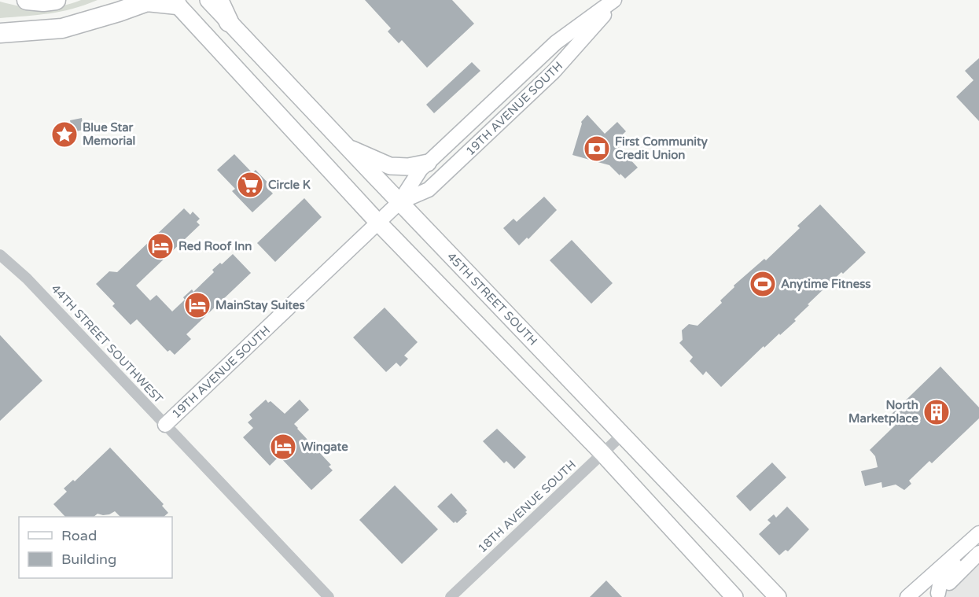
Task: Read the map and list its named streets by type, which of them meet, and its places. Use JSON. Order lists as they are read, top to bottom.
{
  "streets": {
    "main road": ["45TH STREET SOUTH"],
    "street": ["19TH AVENUE SOUTH", "44TH STREET SOUTHWEST", "18TH AVENUE SOUTH"]
  },
  "crossings": [
    ["19TH AVENUE SOUTH", "45TH STREET SOUTH"],
    ["19TH AVENUE SOUTH", "44TH STREET SOUTHWEST"],
    ["45TH STREET SOUTH", "18TH AVENUE SOUTH"]
  ],
  "places": {
    "place": ["Blue Star Memorial"],
    "bank": ["First Community Credit Union"],
    "supermarket": ["Circle K"],
    "hotel": ["Red Roof Inn", "MainStay Suites", "Wingate"],
    "sports": ["Anytime Fitness"],
    "building": ["North Marketplace"]
  },
  "legend": ["Road", "Building"]
}
